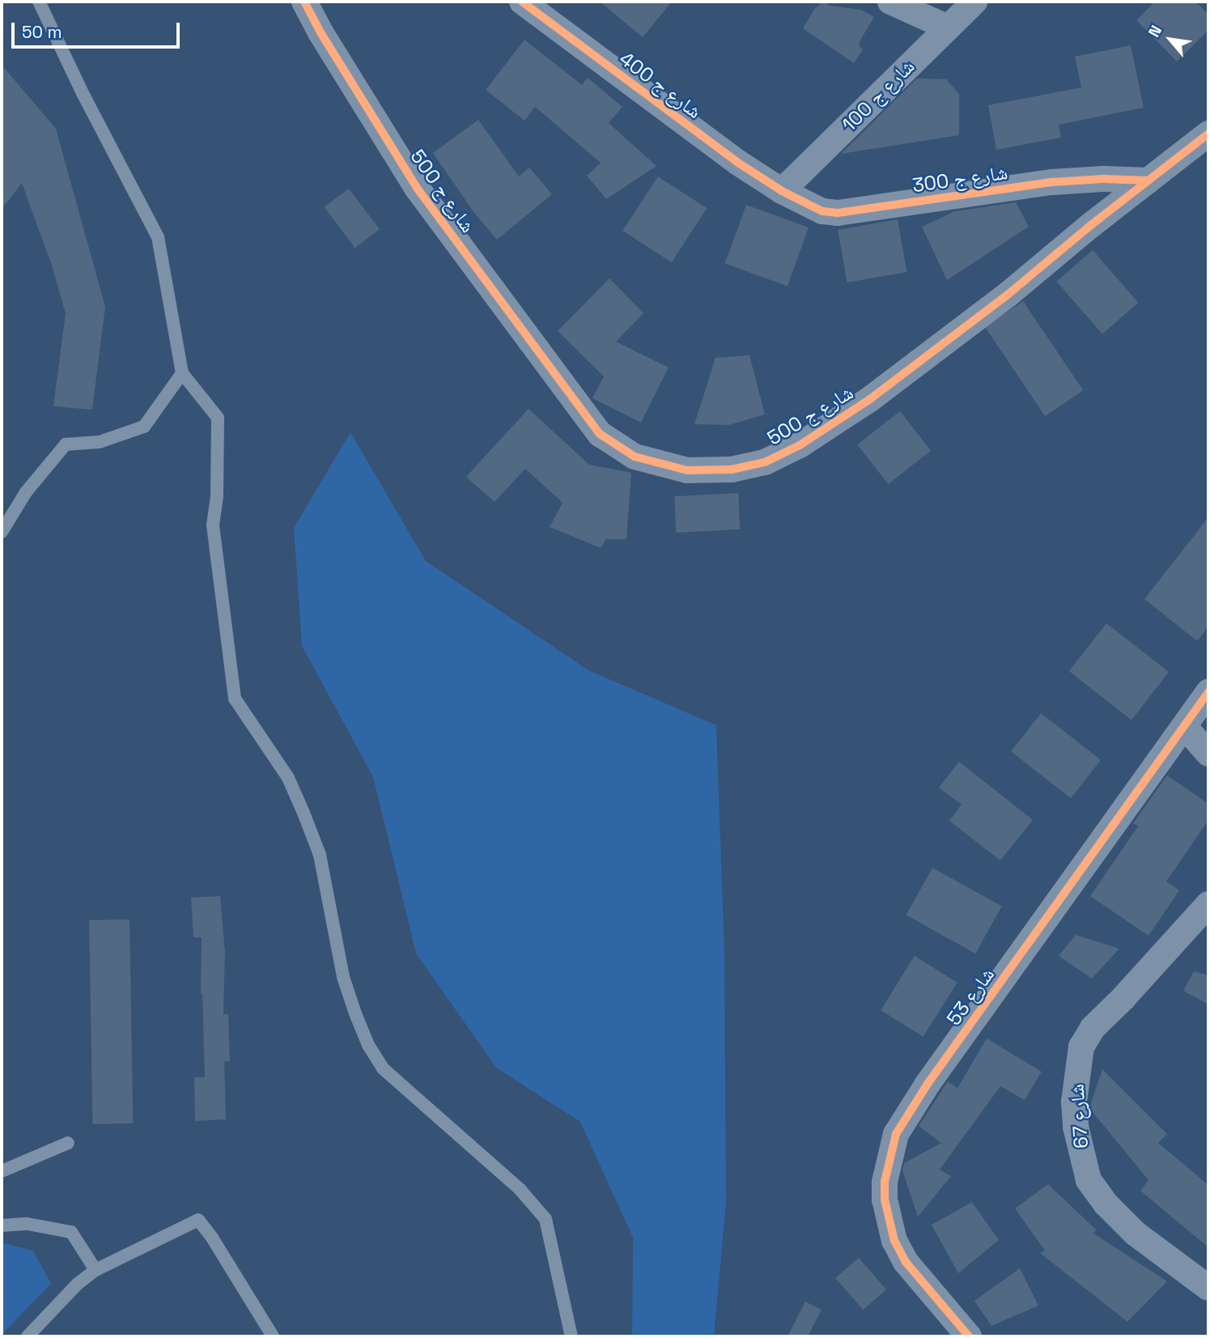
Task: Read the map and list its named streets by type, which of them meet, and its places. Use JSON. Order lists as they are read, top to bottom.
{
  "streets": {
    "street": [
      "شارع ج 400",
      "شارع ج 100",
      "شارع ج 300",
      "شارع ج 500",
      "شارع 53",
      "شارع 67"
    ]
  },
  "crossings": [
    ["شارع ج 400", "شارع ج 100"],
    ["شارع ج 400", "شارع ج 300"],
    ["شارع ج 100", "شارع ج 300"],
    ["شارع ج 300", "شارع ج 500"]
  ],
  "scale_bar": "50 m",
  "north": "top left"
}
